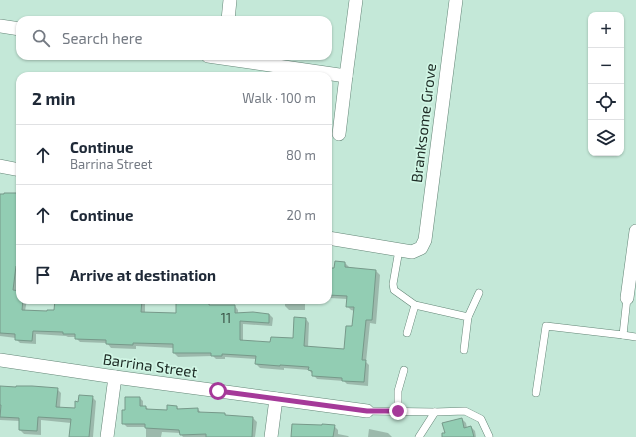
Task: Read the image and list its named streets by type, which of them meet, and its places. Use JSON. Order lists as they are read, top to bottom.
{
  "streets": {
    "street": ["Branksome Grove", "Barrina Street"]
  },
  "house_numbers": ["11"],
  "page": {
    "map_buttons": ["+", "−"],
    "search": "Search here",
    "heading": ["2 min", "Walk · 100 m"],
    "list": [
      ["Continue", "Barrina Street", "80 m"],
      ["Continue", "20 m"],
      "Arrive at destination"
    ]
  }
}
